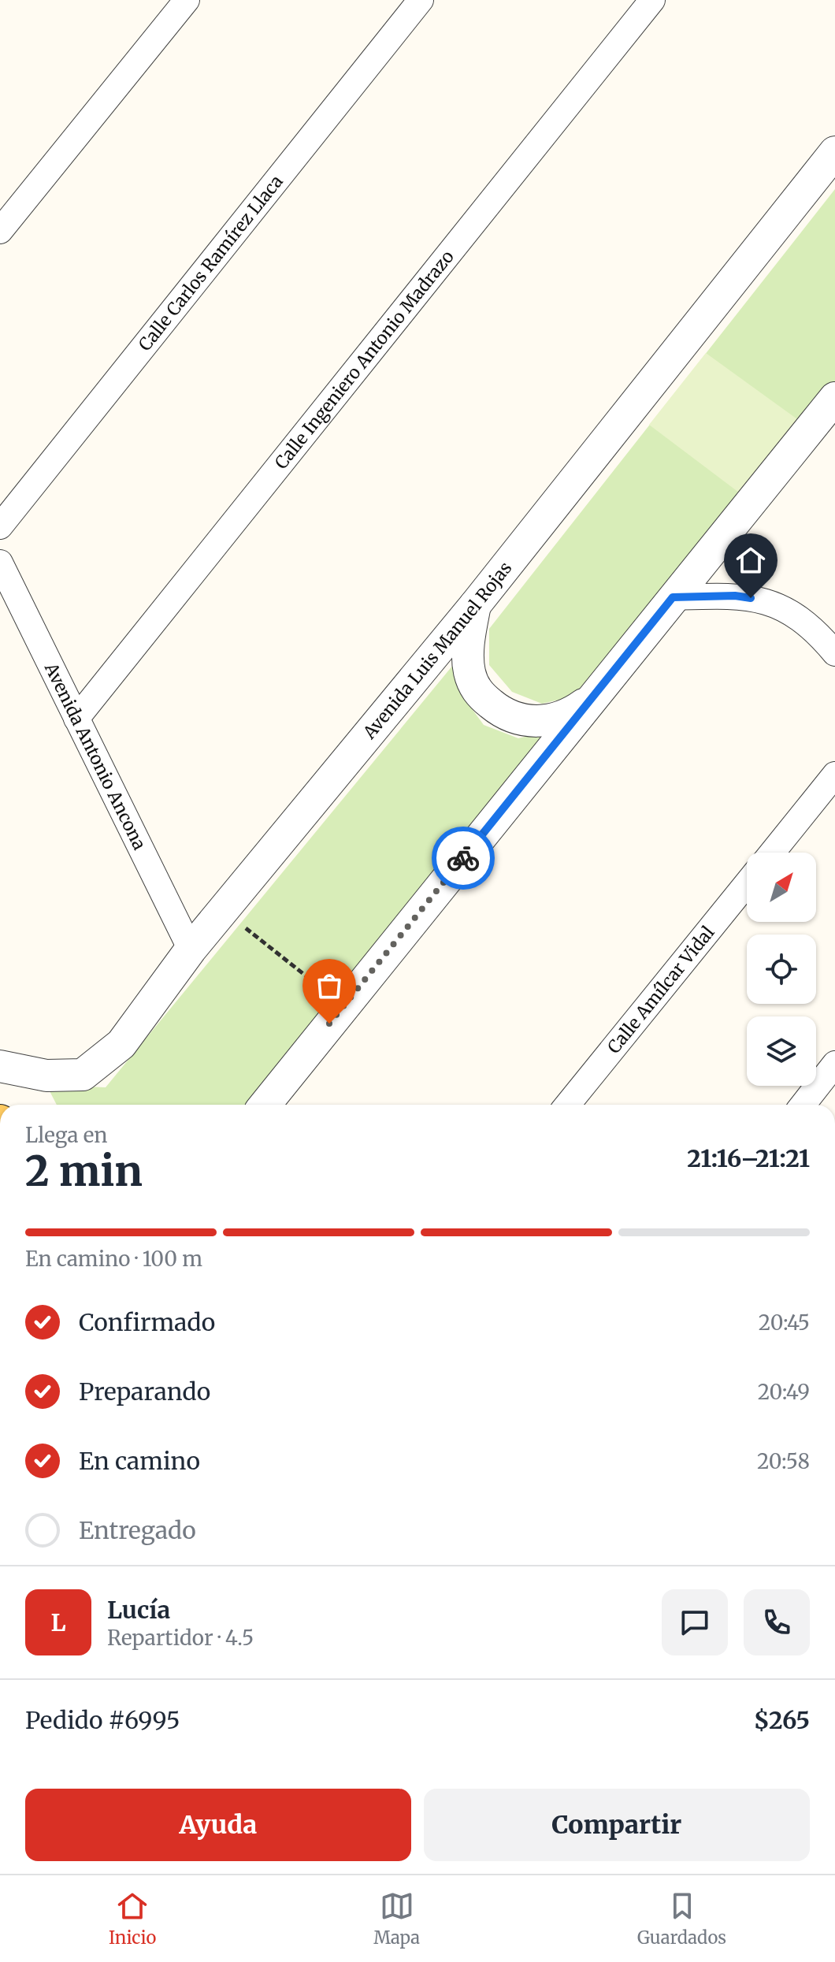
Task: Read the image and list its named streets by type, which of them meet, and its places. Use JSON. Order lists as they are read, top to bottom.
{
  "streets": {
    "street": [
      "Calle Carlos Ramírez Llaca",
      "Calle Ingeniero Antonio Madrazo",
      "Avenida Luis Manuel Rojas",
      "Avenida Antonio Ancona",
      "Calle Amílcar Vidal"
    ]
  },
  "crossings": [
    ["Calle Ingeniero Antonio Madrazo", "Avenida Antonio Ancona"],
    ["Avenida Luis Manuel Rojas", "Avenida Antonio Ancona"]
  ],
  "north": "top right",
  "page": {
    "heading": ["2 min", "Llega en", "21:16–21:21"],
    "panel": [
      "Lucía",
      "Repartidor · 4.5",
      "Pedido #6995",
      "$265"
    ],
    "bar": "En camino · 100 m",
    "list": [
      ["Confirmado", "20:45"],
      ["Preparando", "20:49"],
      ["En camino", "20:58"],
      "Entregado"
    ],
    "round": "L",
    "buttons": ["Ayuda", "Compartir"],
    "tabs": ["Inicio", "Mapa", "Guardados"]
  }
}
